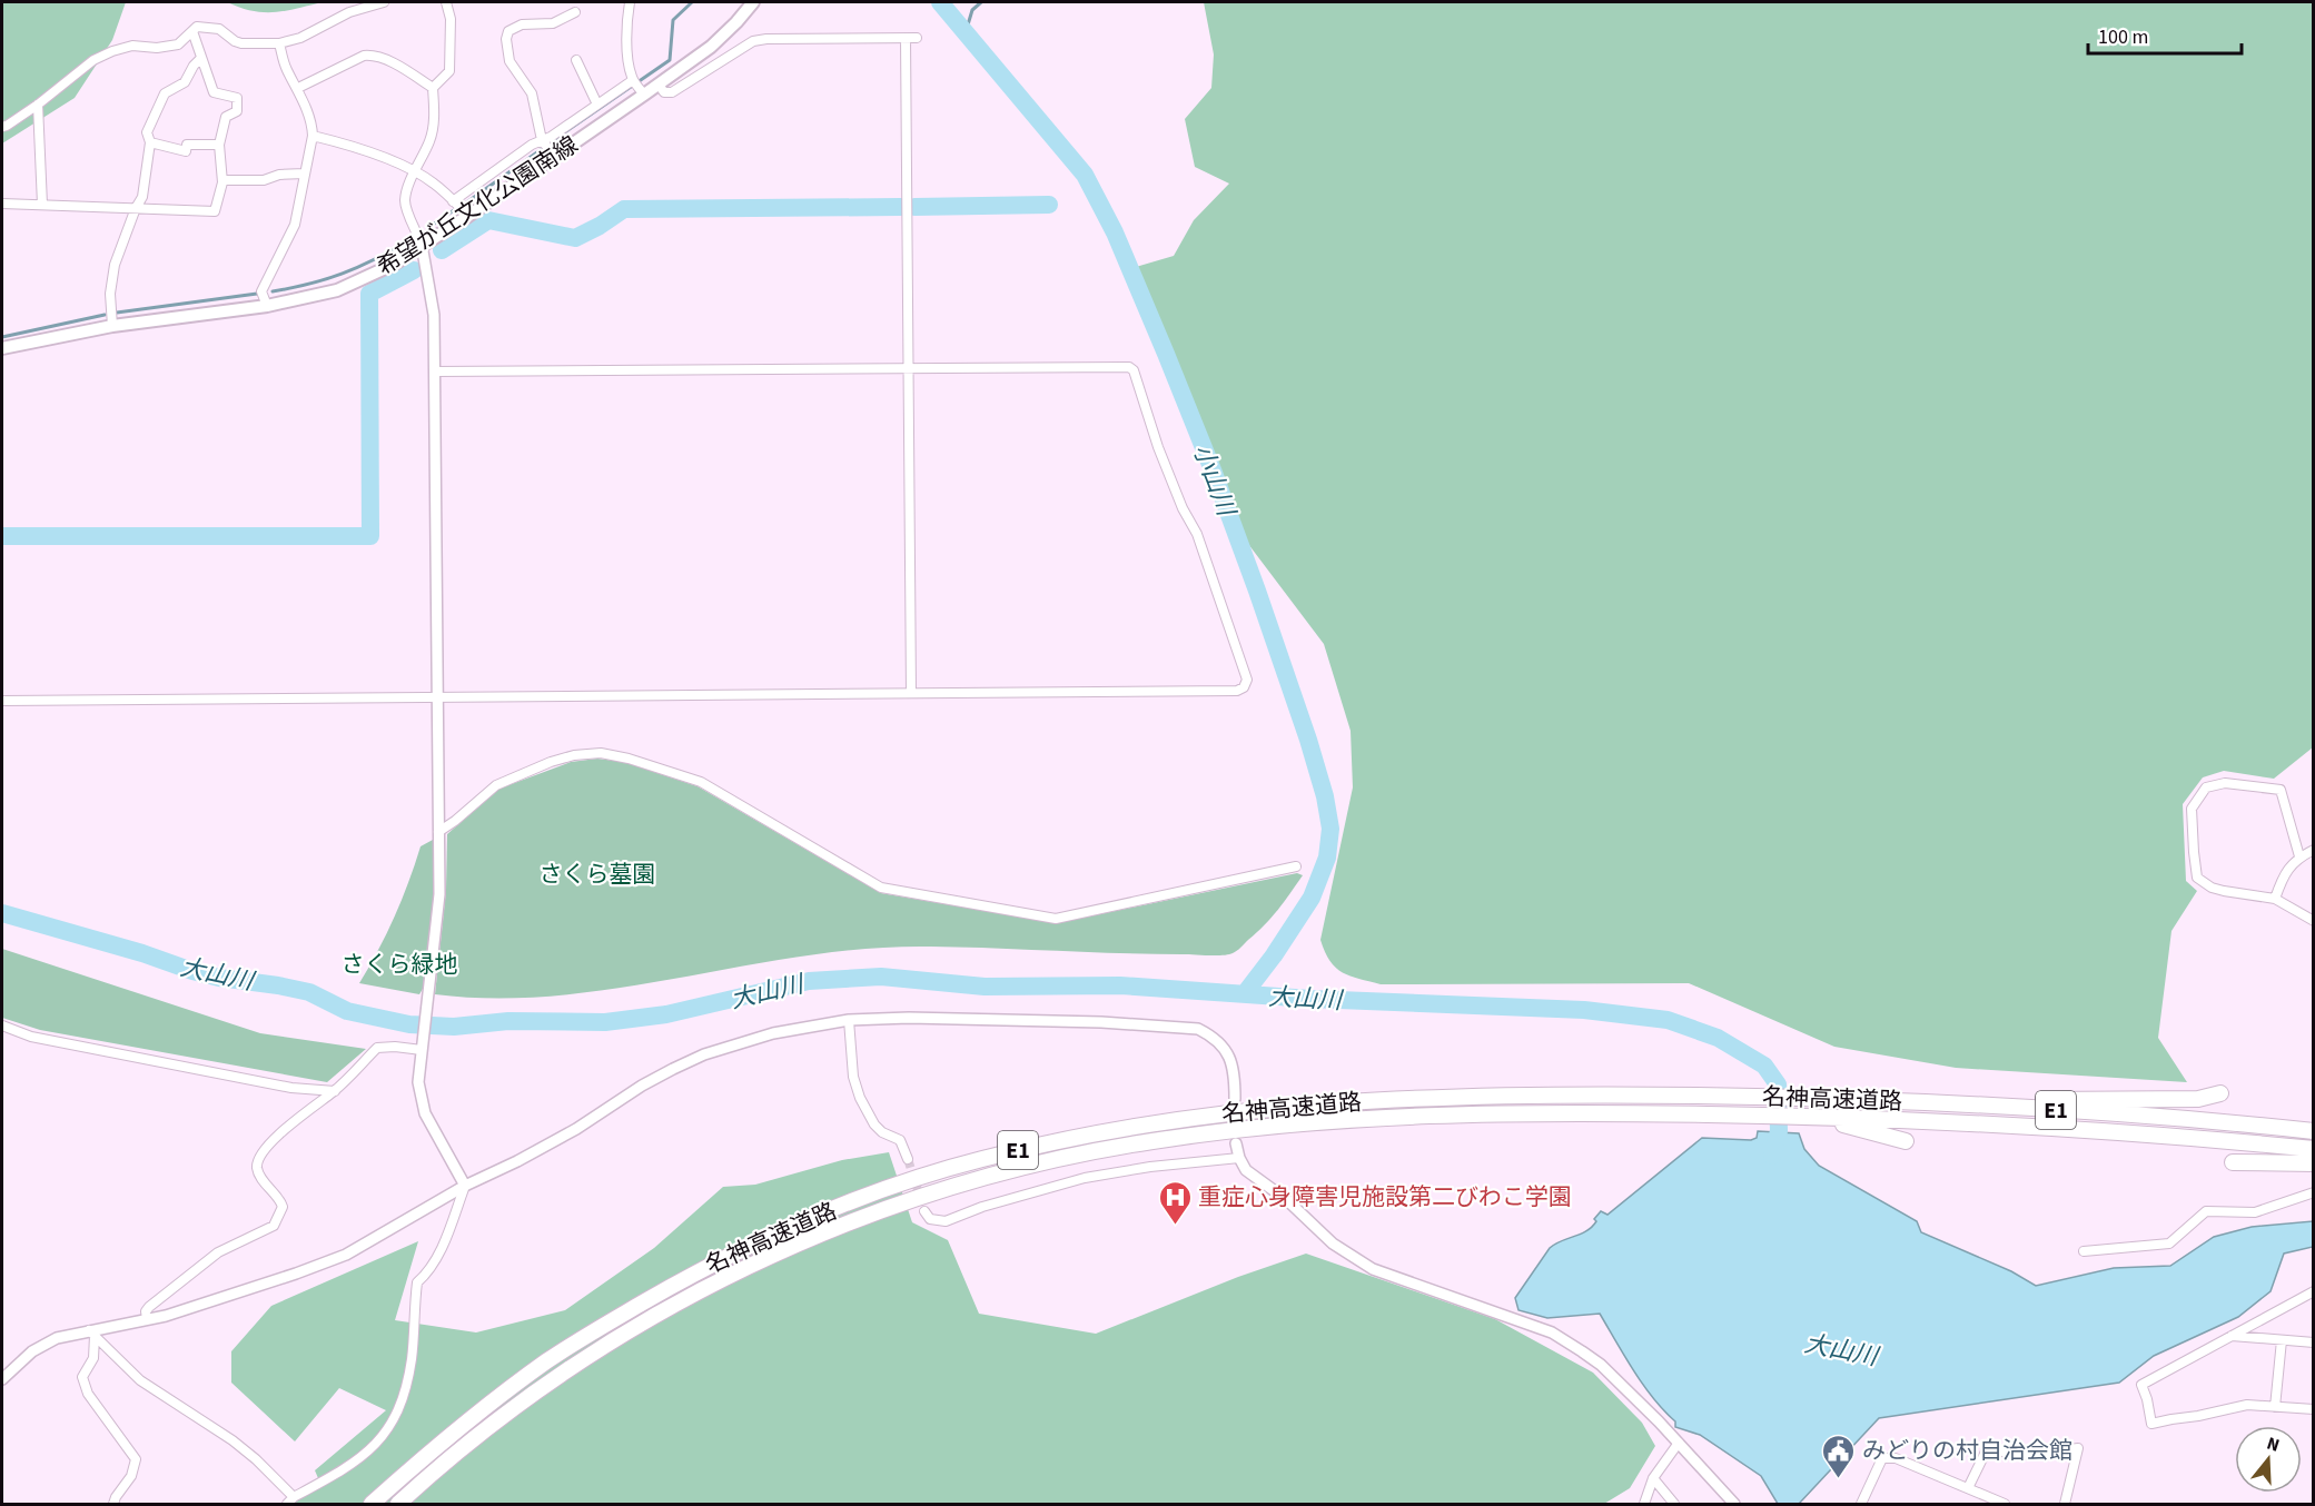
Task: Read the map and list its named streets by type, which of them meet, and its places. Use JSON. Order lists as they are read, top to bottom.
{
  "streets": {
    "highway": ["名神高速道路", "E1"],
    "main road": ["希望が丘文化公園南線"]
  },
  "water": ["小山川", "大山川"],
  "parks": ["さくら墓園", "さくら緑地"],
  "places": {
    "hospital": ["重症心身障害児施設第二びわこ学園"],
    "public building": ["みどりの村自治会館"]
  },
  "scale_bar": "100 m",
  "north": "top"
}
